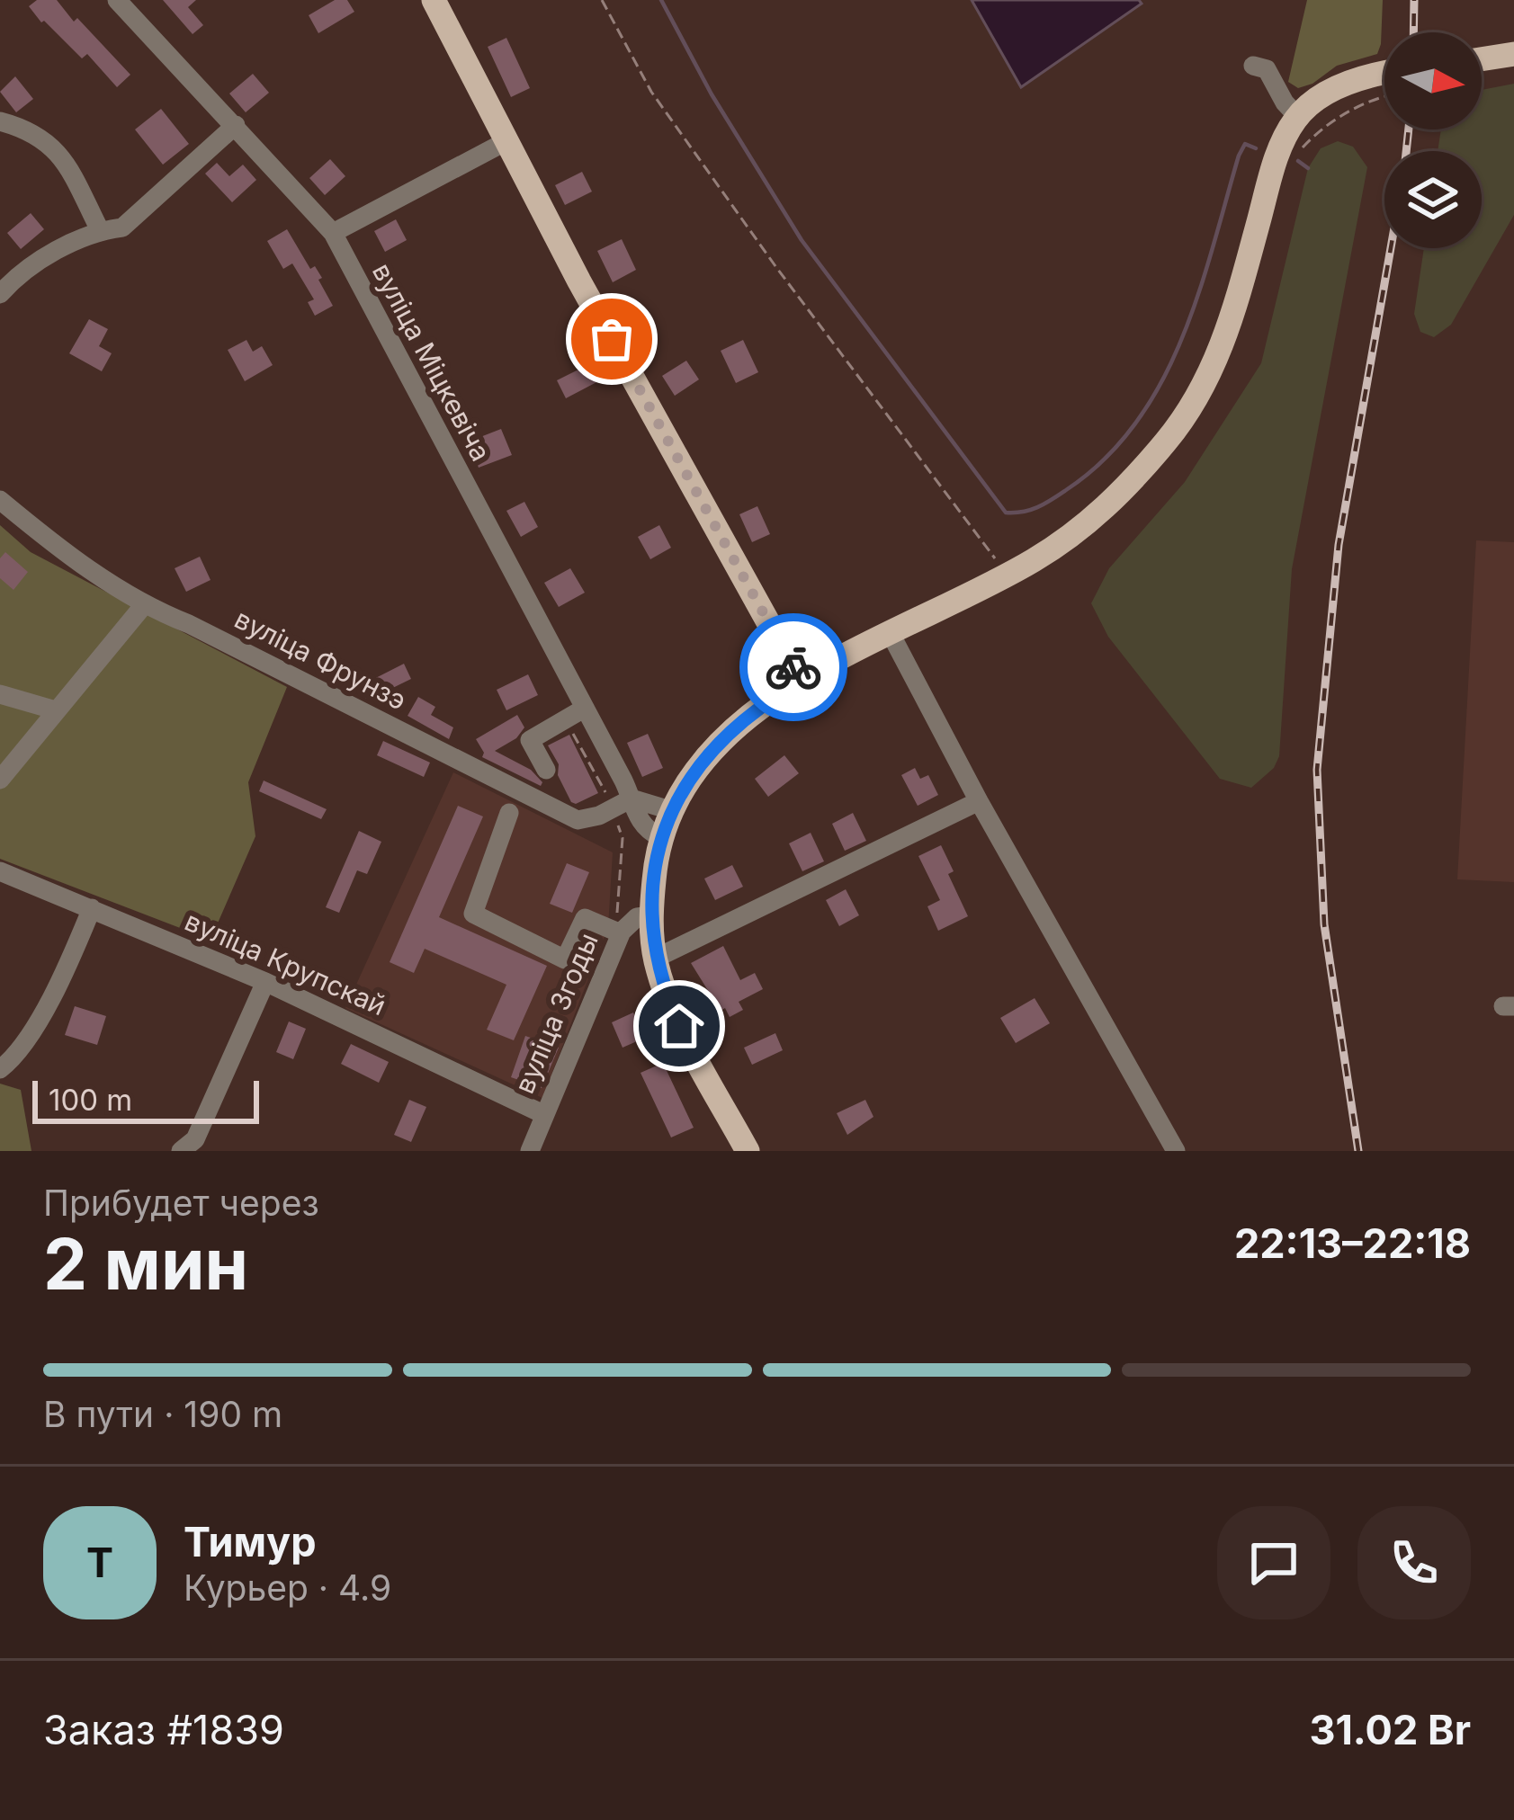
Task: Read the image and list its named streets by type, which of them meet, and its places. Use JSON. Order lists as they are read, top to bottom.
{
  "streets": {
    "street": [
      "вуліца Міцкевіча",
      "вуліца Фрунзэ",
      "вуліца Крупскай",
      "вуліца Згоды"
    ]
  },
  "crossings": [
    ["вуліца Міцкевіча", "вуліца Фрунзэ"],
    ["вуліца Крупскай", "вуліца Згоды"]
  ],
  "scale_bar": "100 m",
  "north": "right",
  "page": {
    "scale": "100 m",
    "heading": ["2 мин", "Прибудет через", "22:13–22:18"],
    "panel": [
      "Тимур",
      "Курьер · 4.9",
      "Заказ #1839",
      "31.02 Br"
    ],
    "bar": "В пути · 190 m",
    "round": "Т"
  }
}
